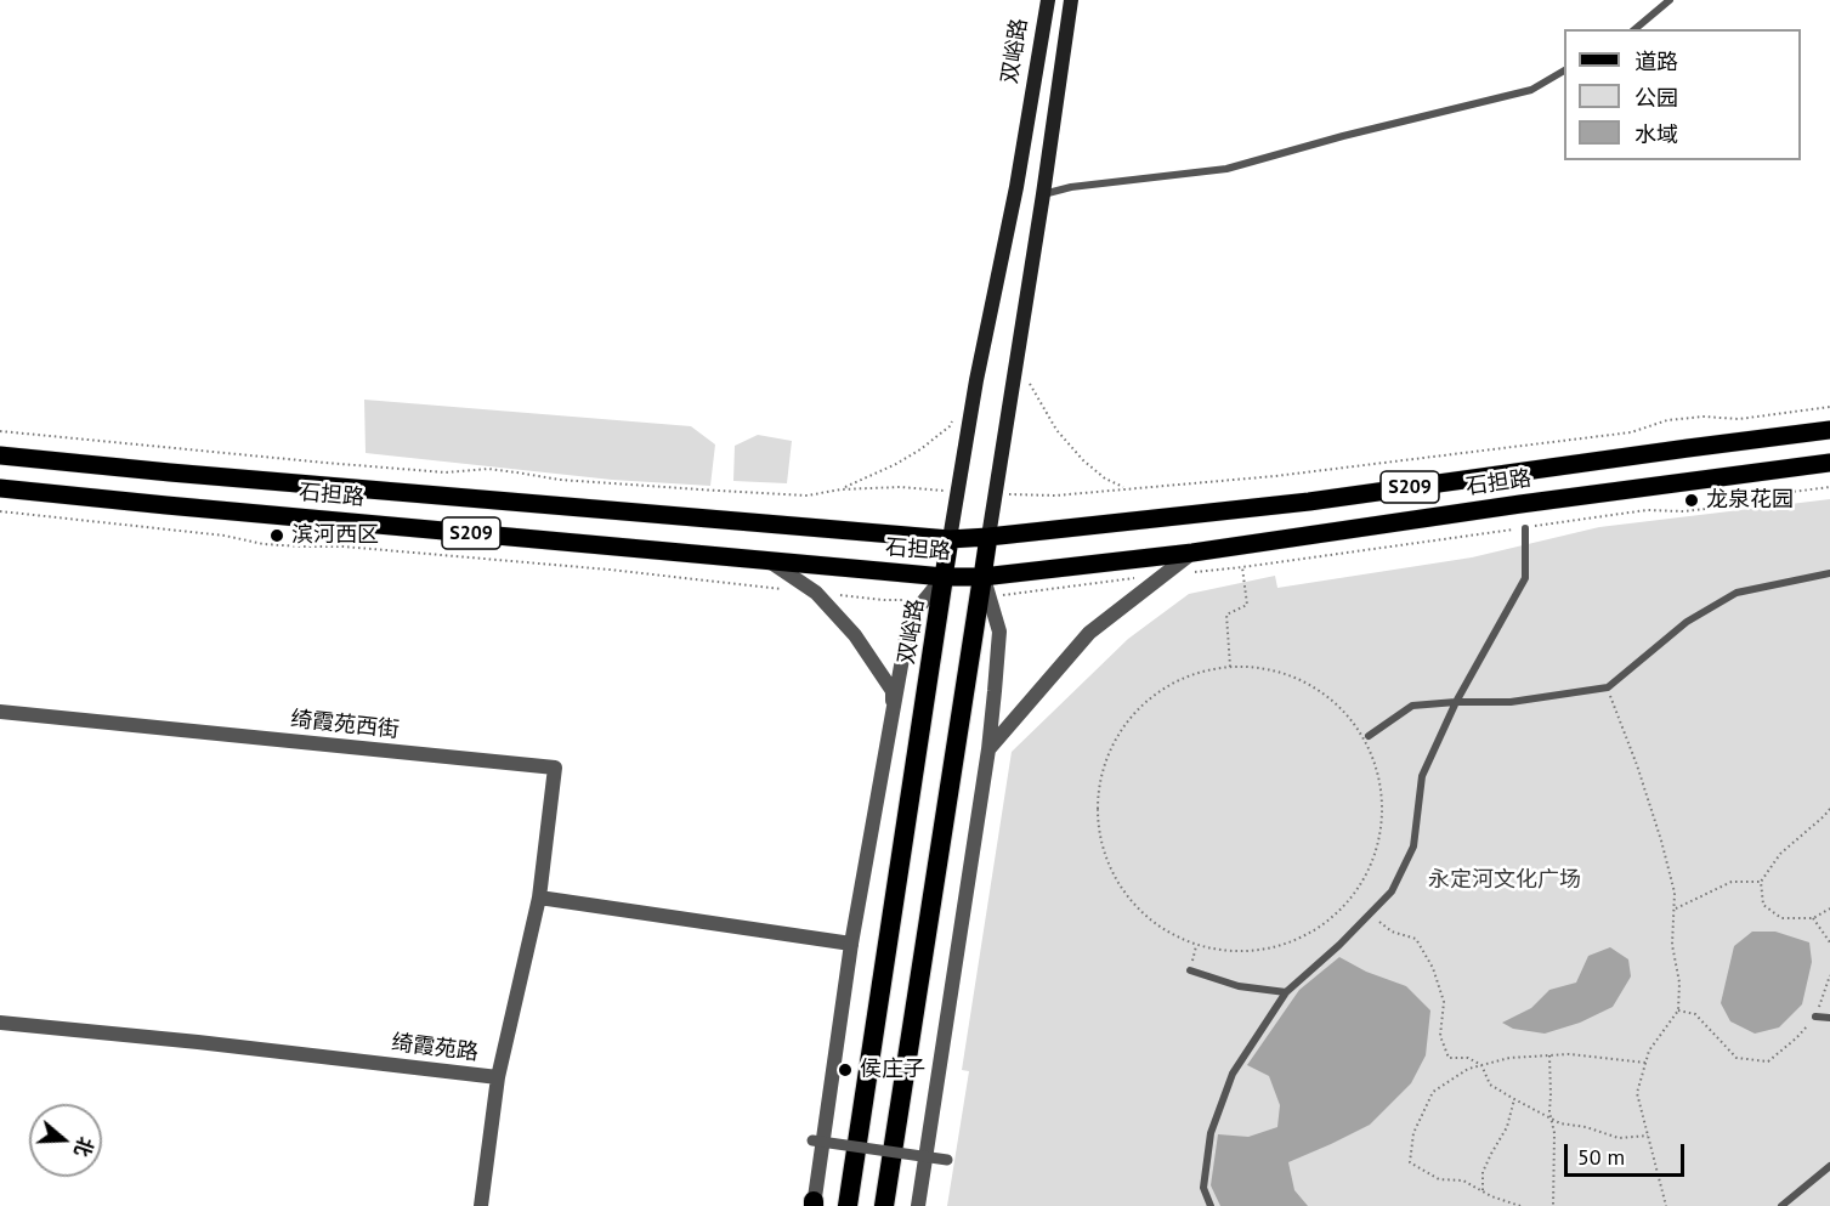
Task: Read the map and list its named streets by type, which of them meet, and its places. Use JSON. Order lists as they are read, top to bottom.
{
  "streets": {
    "highway": ["双峪路"],
    "main road": ["石担路", "S209"],
    "street": ["绮霞苑西街", "绮霞苑路"]
  },
  "crossings": [
    ["双峪路", "石担路"],
    ["绮霞苑西街", "绮霞苑路"]
  ],
  "parks": ["永定河文化广场"],
  "places": ["龙泉花园", "滨河西区", "侯庄子"],
  "legend": ["道路", "公园", "水域"],
  "scale_bar": "50 m",
  "north": "right"
}
